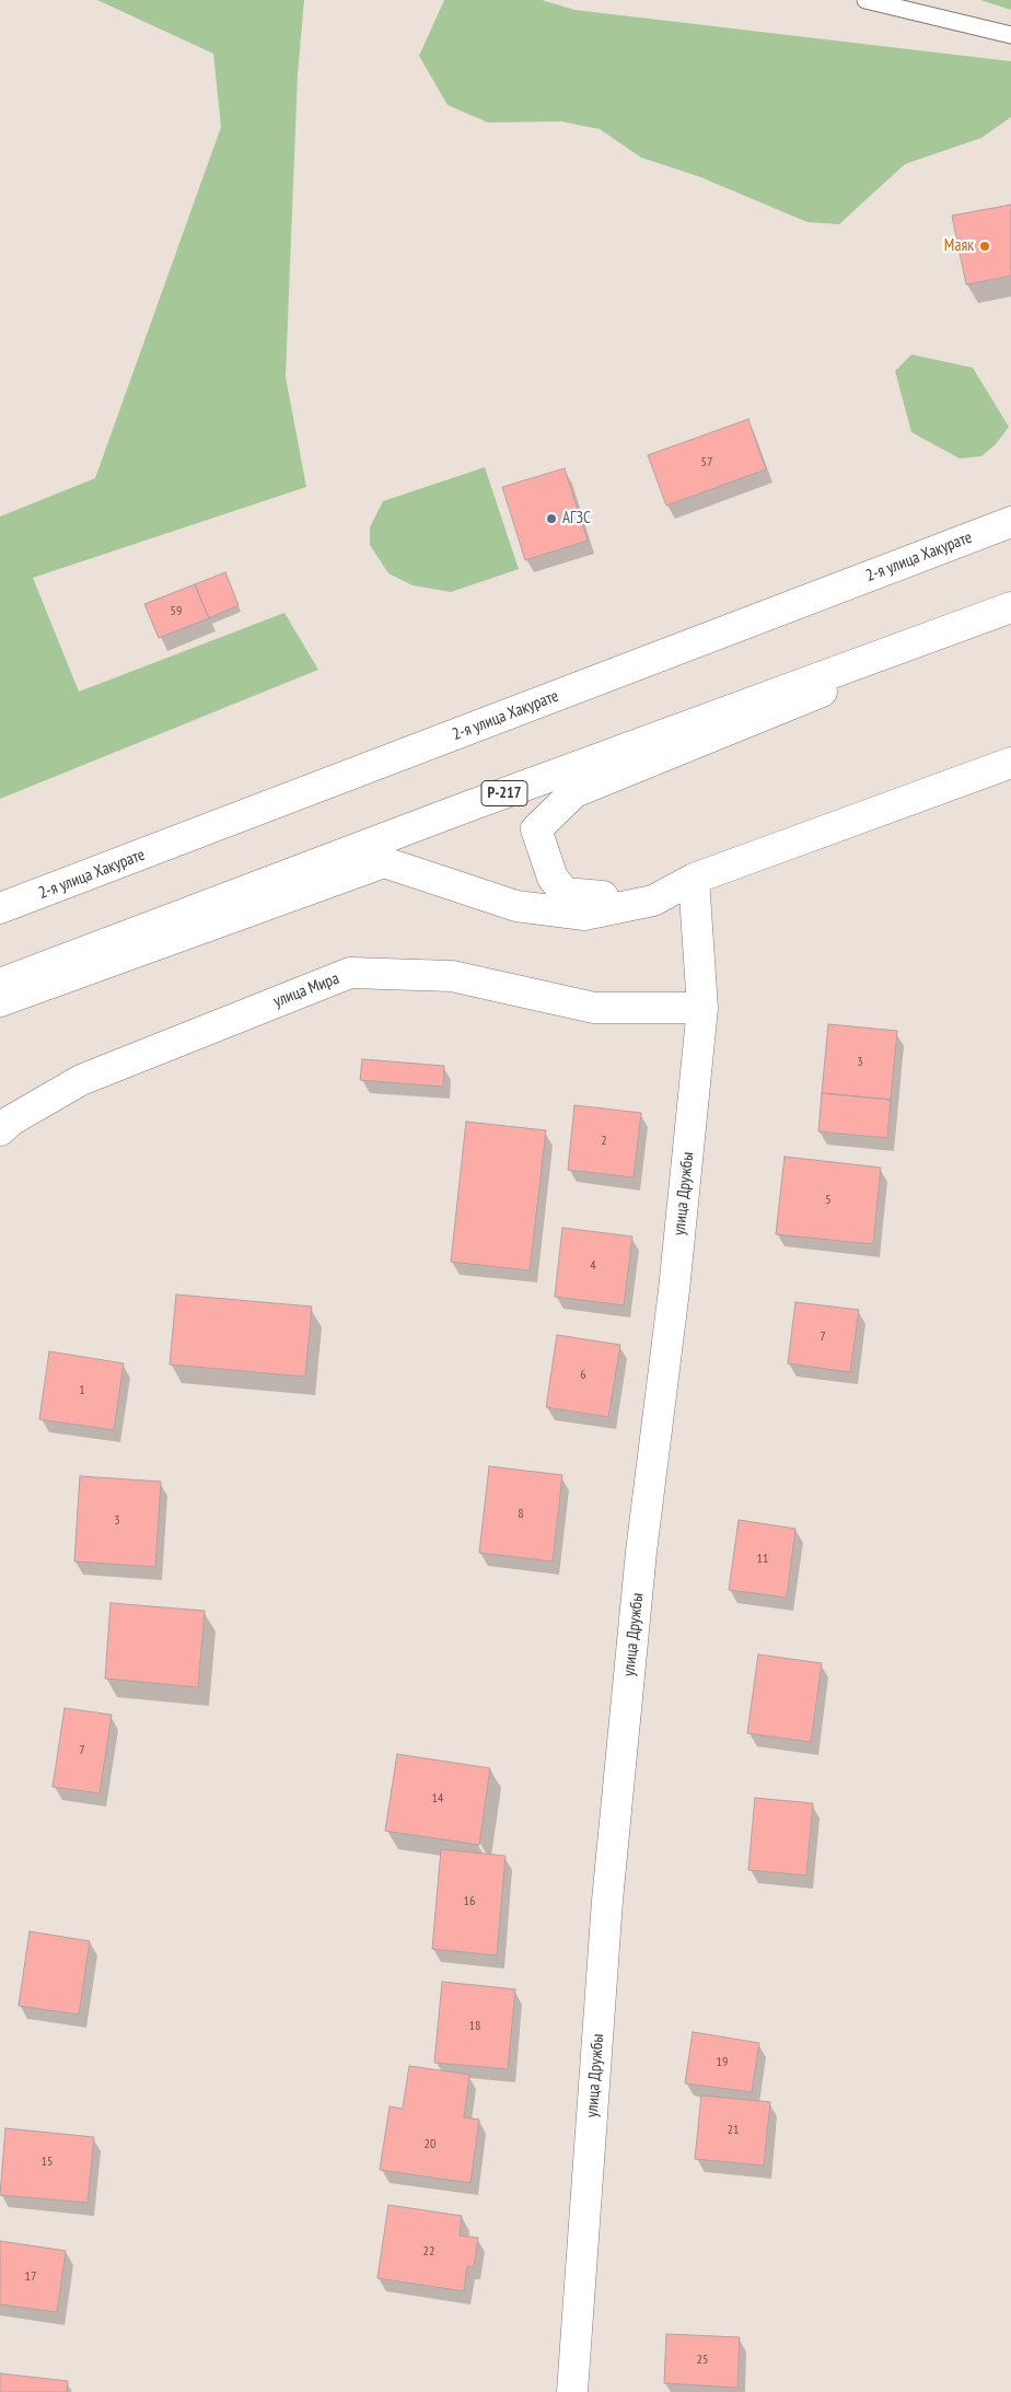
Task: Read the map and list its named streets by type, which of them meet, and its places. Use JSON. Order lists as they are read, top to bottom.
{
  "streets": {
    "street": [
      "2-я улица Хакурате",
      "Р-217",
      "улица Мира",
      "улица Дружбы"
    ]
  },
  "crossings": [
    ["улица Мира", "улица Дружбы"]
  ],
  "places": ["Маяк", "АГЗС"],
  "house_numbers": [
    "57",
    "59",
    "3",
    "2",
    "5",
    "4",
    "7",
    "6",
    "1",
    "8",
    "3",
    "11",
    "7",
    "14",
    "16",
    "18",
    "19",
    "21",
    "20",
    "15",
    "22",
    "17",
    "25"
  ]
}
